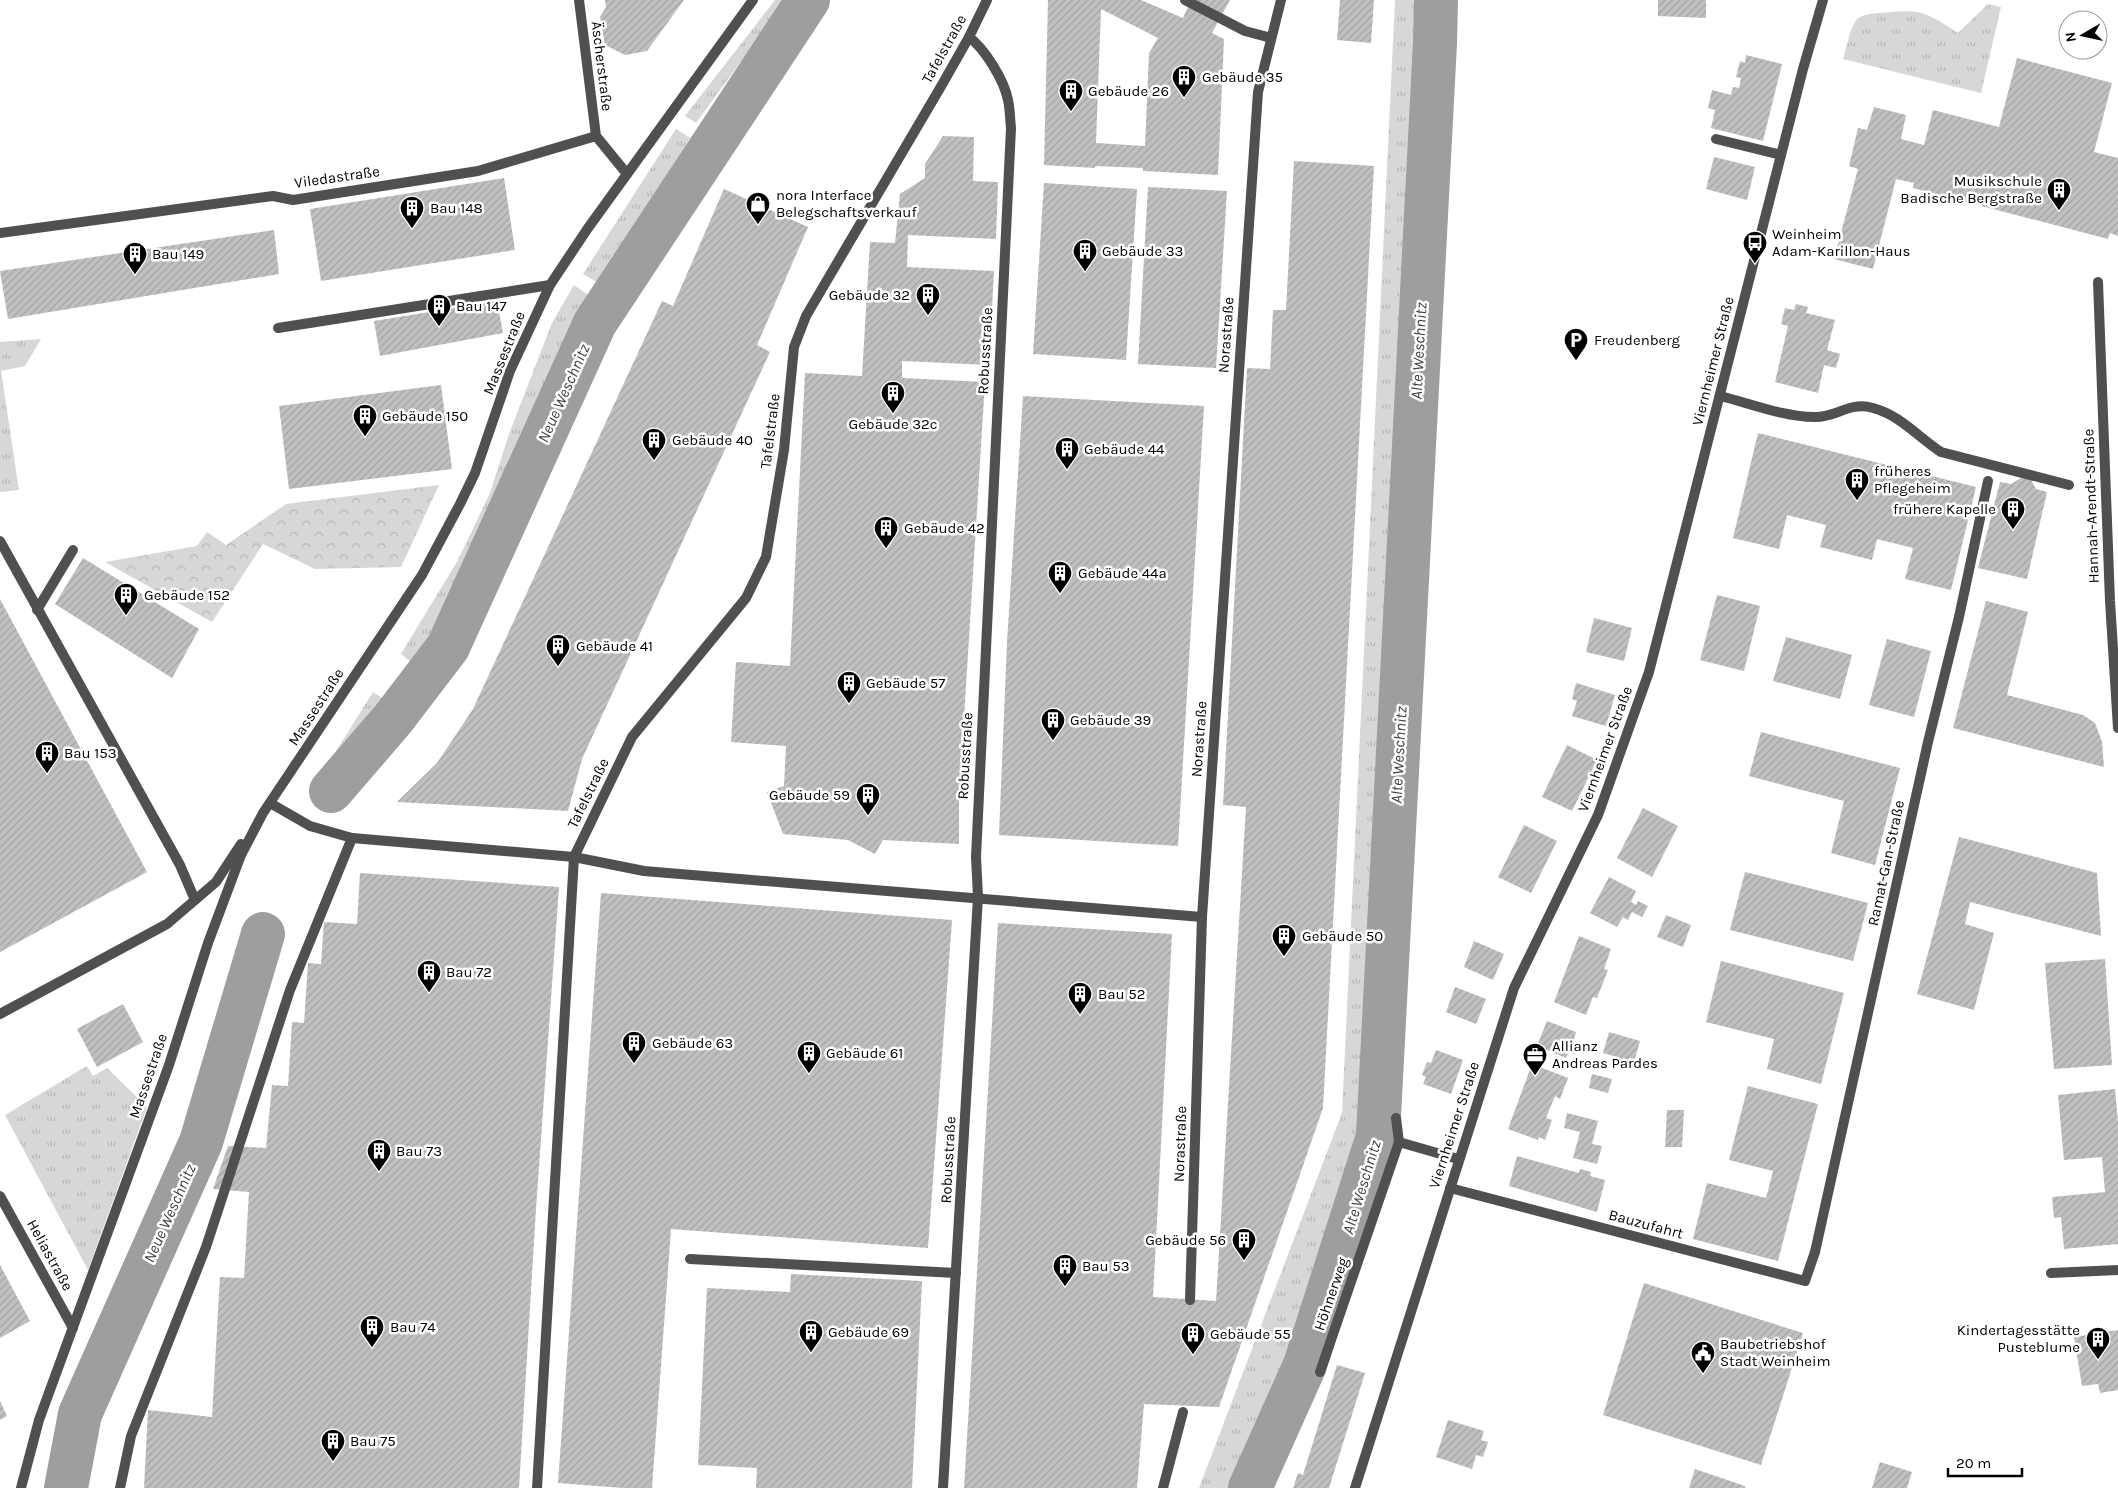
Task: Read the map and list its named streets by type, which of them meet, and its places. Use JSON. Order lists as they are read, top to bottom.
{
  "streets": {
    "street": [
      "Tafelstraße",
      "Äscherstraße",
      "Viledastraße",
      "Norastraße",
      "Robusstraße",
      "Massestraße",
      "Viernheimer Straße",
      "Hannah-Arendt-Straße",
      "Ramat-Gan-Straße",
      "Bauzufahrt",
      "Heliastraße",
      "Höhnerweg"
    ]
  },
  "crossings": [
    ["Tafelstraße", "Robusstraße"],
    ["Äscherstraße", "Viledastraße"],
    ["Massestraße", "Heliastraße"],
    ["Viernheimer Straße", "Bauzufahrt"],
    ["Ramat-Gan-Straße", "Bauzufahrt"]
  ],
  "water": ["Alte Weschnitz", "Neue Weschnitz"],
  "places": {
    "building": [
      "Gebäude 35",
      "Gebäude 26",
      "Musikschule Badische Bergstraße",
      "Bau 148",
      "Gebäude 33",
      "Bau 149",
      "Gebäude 32",
      "Bau 147",
      "Gebäude 32c",
      "Gebäude 150",
      "Gebäude 40",
      "Gebäude 44",
      "früheres Pflegeheim",
      "frühere Kapelle",
      "Gebäude 42",
      "Gebäude 44a",
      "Gebäude 152",
      "Gebäude 41",
      "Gebäude 57",
      "Gebäude 39",
      "Bau 153",
      "Gebäude 59",
      "Gebäude 50",
      "Bau 72",
      "Bau 52",
      "Gebäude 63",
      "Gebäude 61",
      "Bau 73",
      "Gebäude 56",
      "Bau 53",
      "Bau 74",
      "Gebäude 69",
      "Gebäude 55",
      "Kindertagesstätte Pusteblume",
      "Bau 75"
    ],
    "shop": ["nora Interface Belegschaftsverkauf"],
    "bus stop": ["Weinheim Adam-Karillon-Haus"],
    "parking": ["Freudenberg"],
    "office": ["Allianz Andreas Pardes"],
    "public building": ["Baubetriebshof Stadt Weinheim"]
  },
  "scale_bar": "20 m",
  "north": "left"
}
